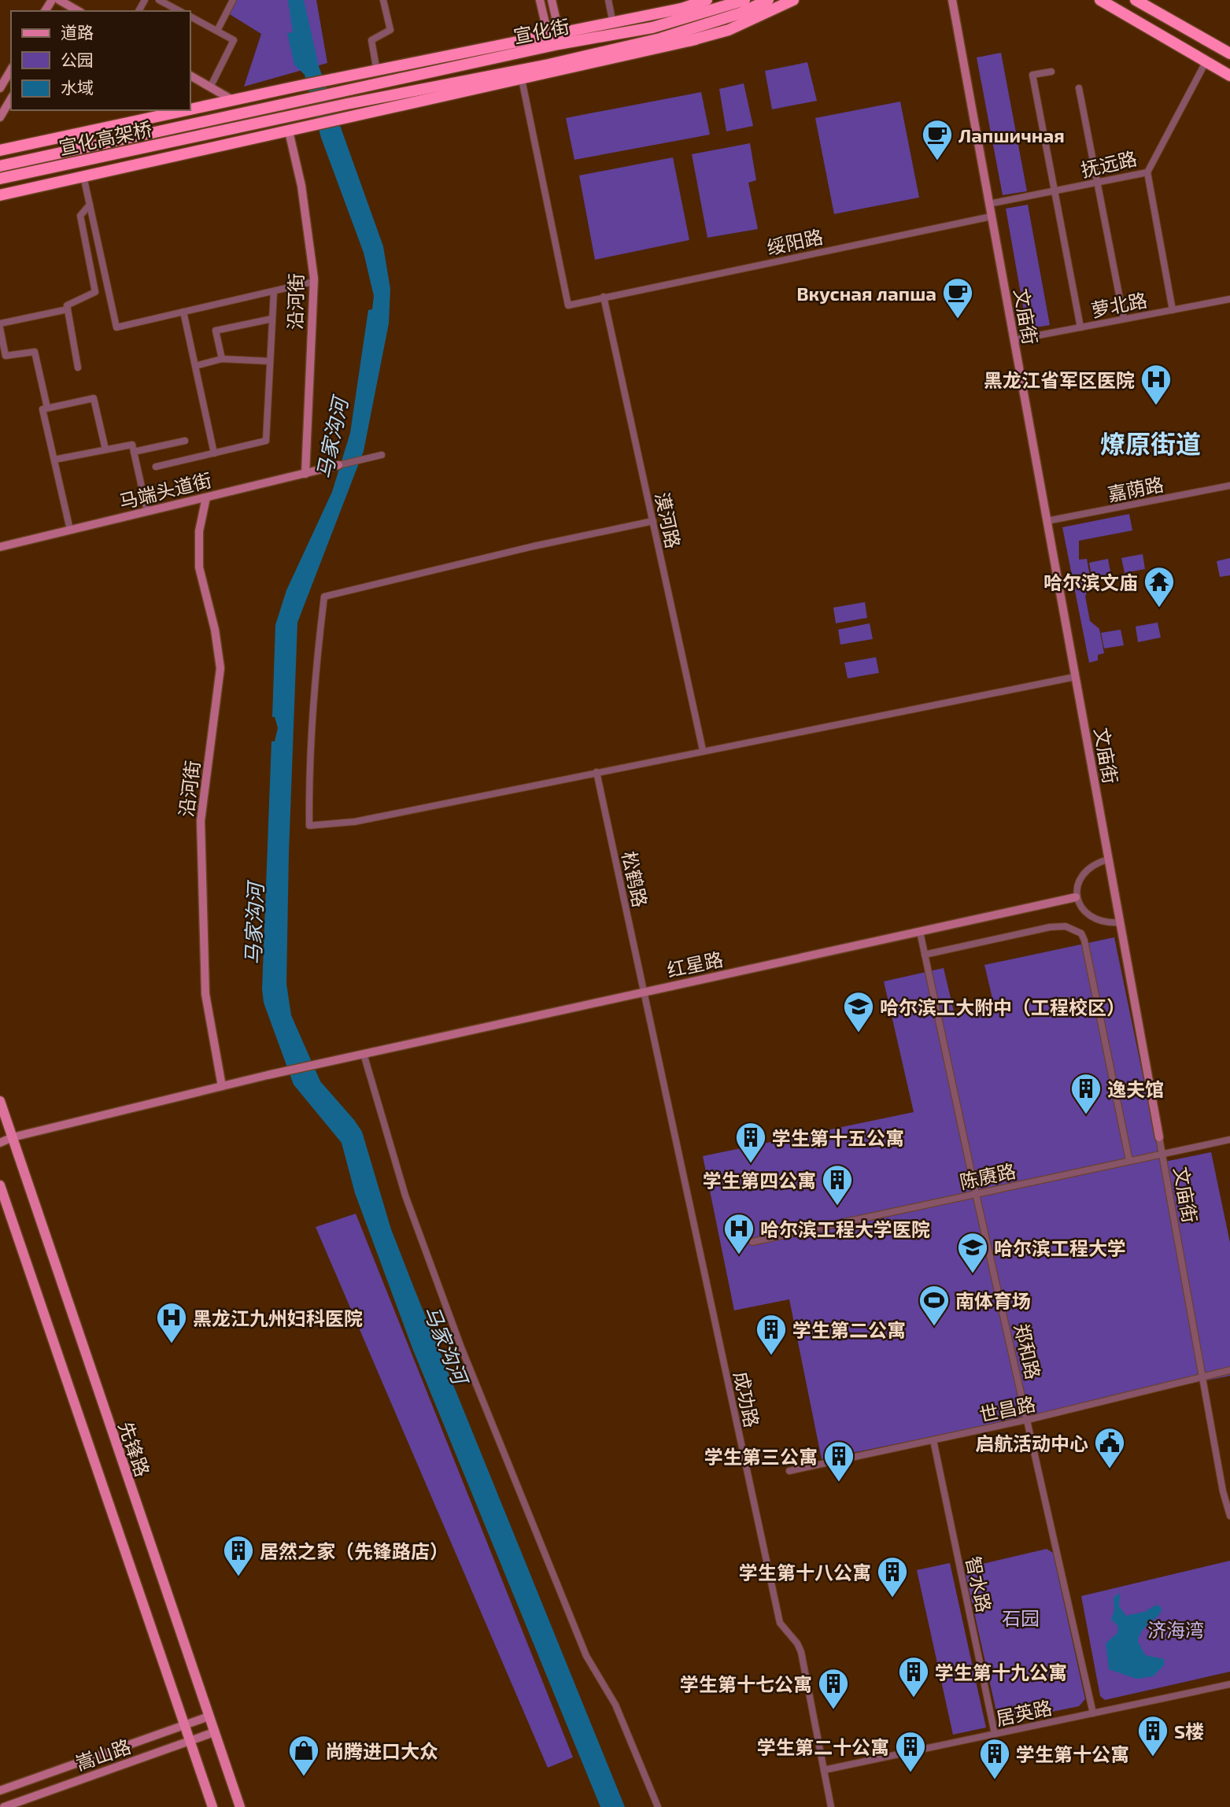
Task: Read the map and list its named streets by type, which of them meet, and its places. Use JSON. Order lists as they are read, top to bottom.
{
  "streets": {
    "highway": ["宣化街", "宣化高架桥"],
    "main road": [
      "沿河街",
      "文庙街",
      "马端头道街",
      "红星路",
      "先锋路",
      "嵩山路"
    ],
    "street": [
      "抚远路",
      "绥阳路",
      "萝北路",
      "嘉荫路",
      "漠河路",
      "松鹤路",
      "陈赓路",
      "郑和路",
      "成功路",
      "世昌路",
      "智水路",
      "居英路"
    ]
  },
  "crossings": [
    ["宣化街", "宣化高架桥"],
    ["宣化高架桥", "绥阳路"],
    ["抚远路", "文庙街"],
    ["绥阳路", "文庙街"],
    ["绥阳路", "漠河路"],
    ["沿河街", "马端头道街"],
    ["沿河街", "红星路"],
    ["萝北路", "文庙街"],
    ["文庙街", "嘉荫路"],
    ["文庙街", "陈赓路"],
    ["文庙街", "世昌路"],
    ["松鹤路", "红星路"],
    ["松鹤路", "成功路"],
    ["红星路", "郑和路"],
    ["红星路", "成功路"],
    ["红星路", "先锋路"],
    ["陈赓路", "郑和路"],
    ["郑和路", "世昌路"],
    ["郑和路", "居英路"],
    ["成功路", "居英路"],
    ["世昌路", "智水路"],
    ["先锋路", "嵩山路"],
    ["智水路", "居英路"]
  ],
  "districts": ["燎原街道"],
  "water": ["马家沟河"],
  "parks": ["石园", "济海湾"],
  "places": {
    "cafe": ["Лапшичная", "Вкусная лапша"],
    "hospital": ["黑龙江省军区医院", "哈尔滨工程大学医院", "黑龙江九州妇科医院"],
    "temple": ["哈尔滨文庙"],
    "school or university": ["哈尔滨工大附中（工程校区）", "哈尔滨工程大学"],
    "building": [
      "逸夫馆",
      "学生第十五公寓",
      "学生第四公寓",
      "学生第二公寓",
      "学生第三公寓",
      "居然之家（先锋路店）",
      "学生第十八公寓",
      "学生第十九公寓",
      "学生第十七公寓",
      "S楼",
      "学生第二十公寓",
      "学生第十公寓"
    ],
    "sports": ["南体育场"],
    "public building": ["启航活动中心"],
    "shop": ["尚腾进口大众"]
  },
  "legend": ["道路", "公园", "水域"]
}
